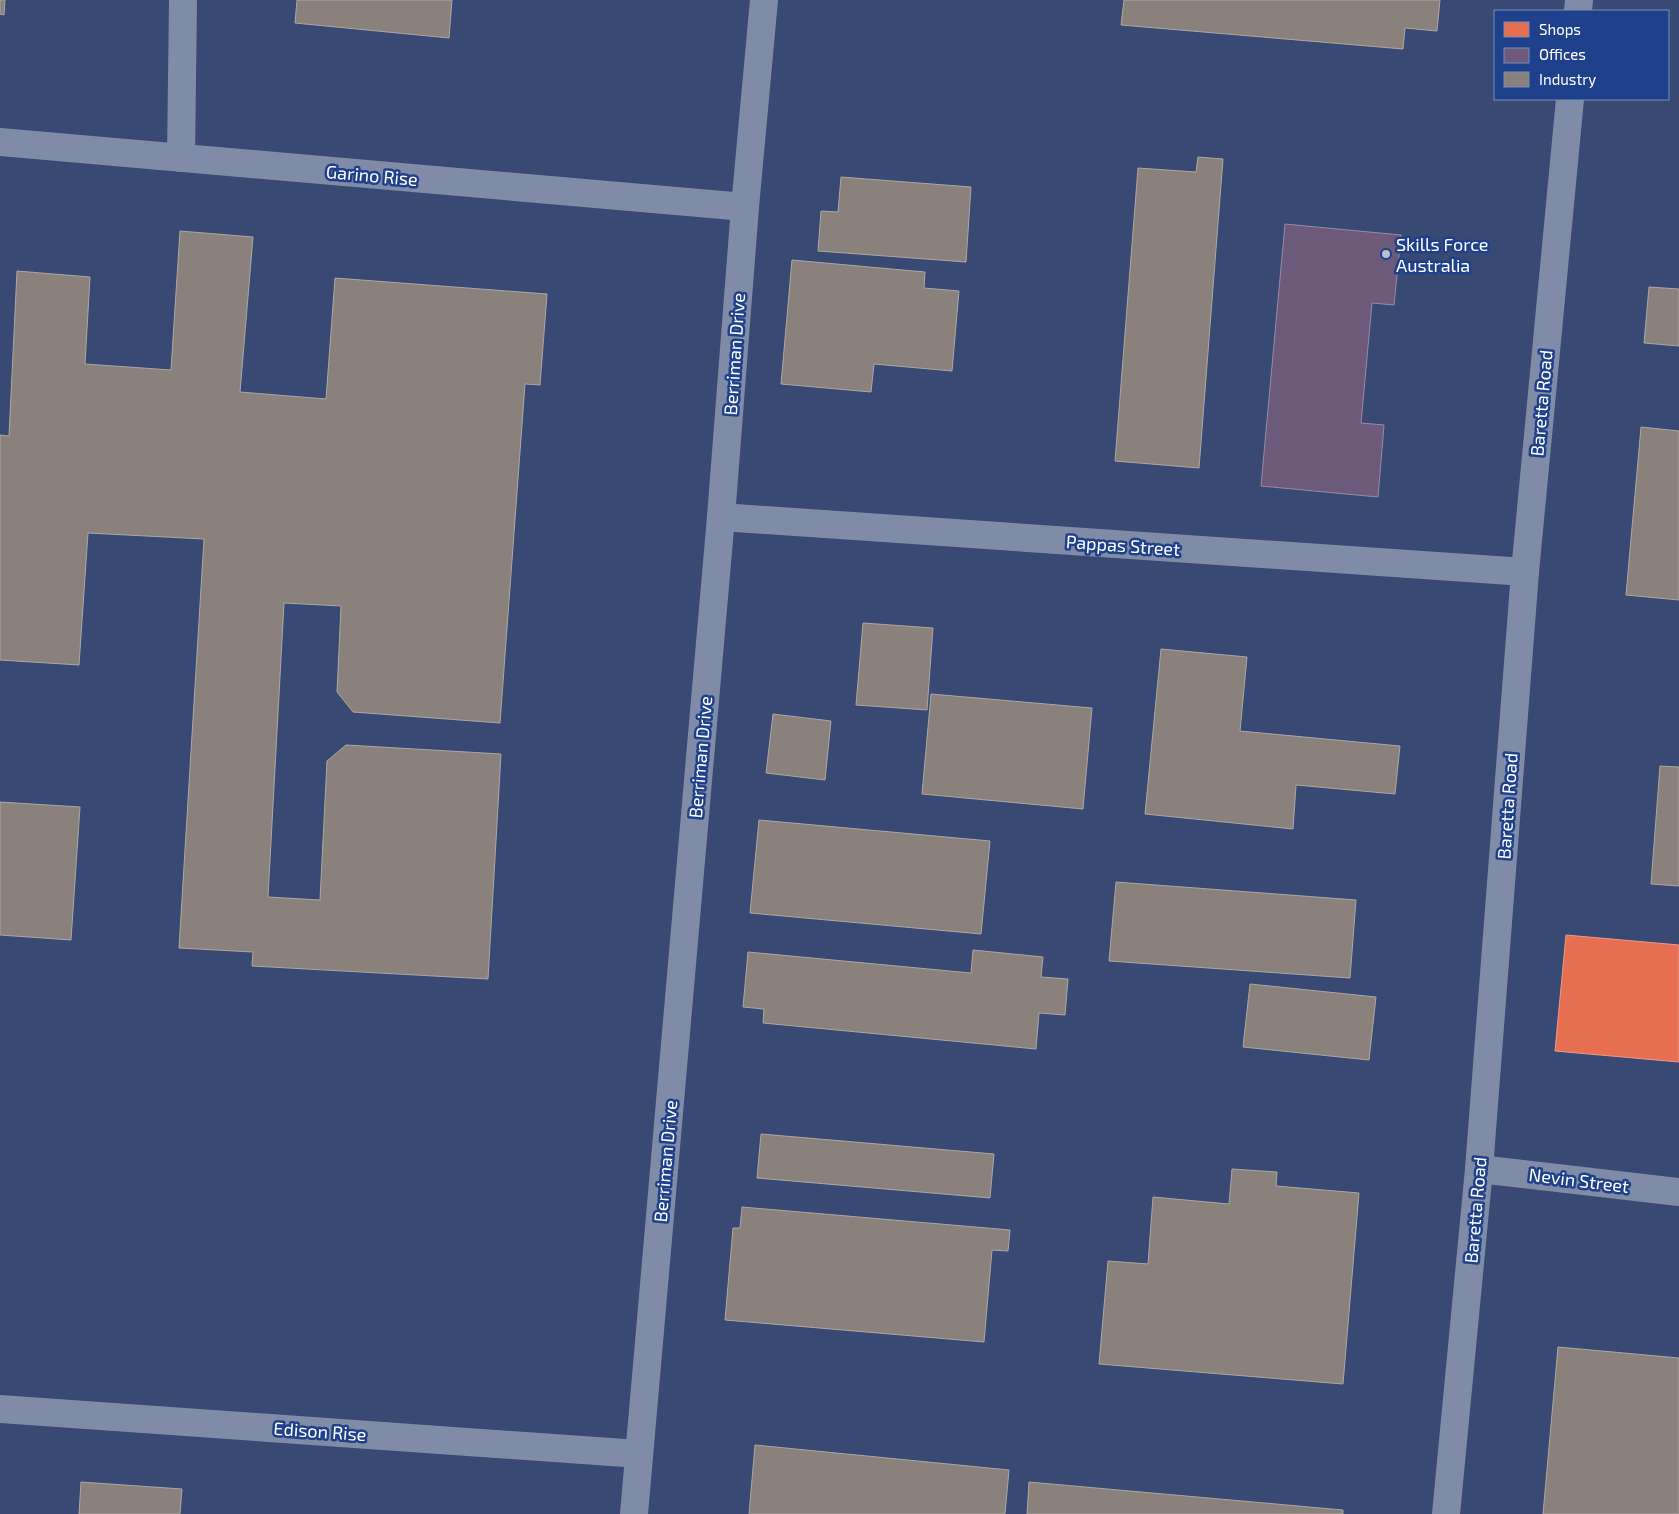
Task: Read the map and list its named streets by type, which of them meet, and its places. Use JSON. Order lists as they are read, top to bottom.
{
  "streets": {
    "street": [
      "Garino Rise",
      "Berriman Drive",
      "Baretta Road",
      "Pappas Street",
      "Nevin Street",
      "Edison Rise"
    ]
  },
  "crossings": [
    ["Garino Rise", "Berriman Drive"],
    ["Berriman Drive", "Pappas Street"],
    ["Berriman Drive", "Edison Rise"],
    ["Baretta Road", "Pappas Street"],
    ["Baretta Road", "Nevin Street"]
  ],
  "places": ["Skills Force Australia"],
  "legend": ["Shops", "Offices", "Industry"]
}
